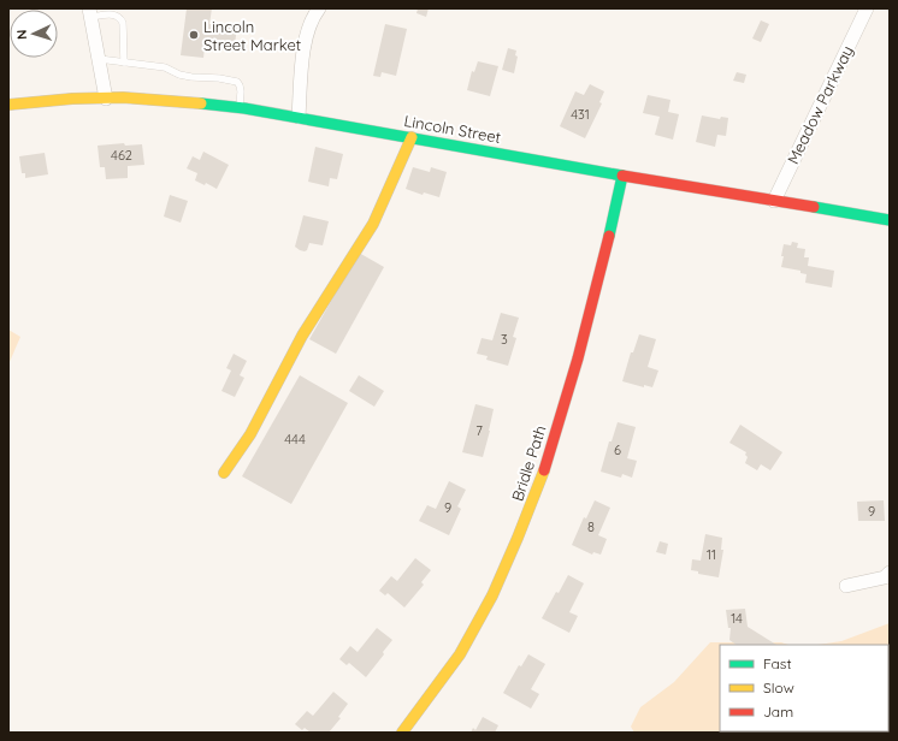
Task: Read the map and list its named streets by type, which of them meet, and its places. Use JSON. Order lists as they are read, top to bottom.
{
  "streets": {
    "street": ["Meadow Parkway", "Lincoln Street", "Bridle Path"]
  },
  "crossings": [
    ["Meadow Parkway", "Lincoln Street"],
    ["Lincoln Street", "Bridle Path"]
  ],
  "places": ["Lincoln Street Market"],
  "house_numbers": [
    "431",
    "462",
    "3",
    "7",
    "444",
    "6",
    "9",
    "9",
    "8",
    "11",
    "14"
  ],
  "legend": ["Fast", "Slow", "Jam"],
  "north": "left"
}
